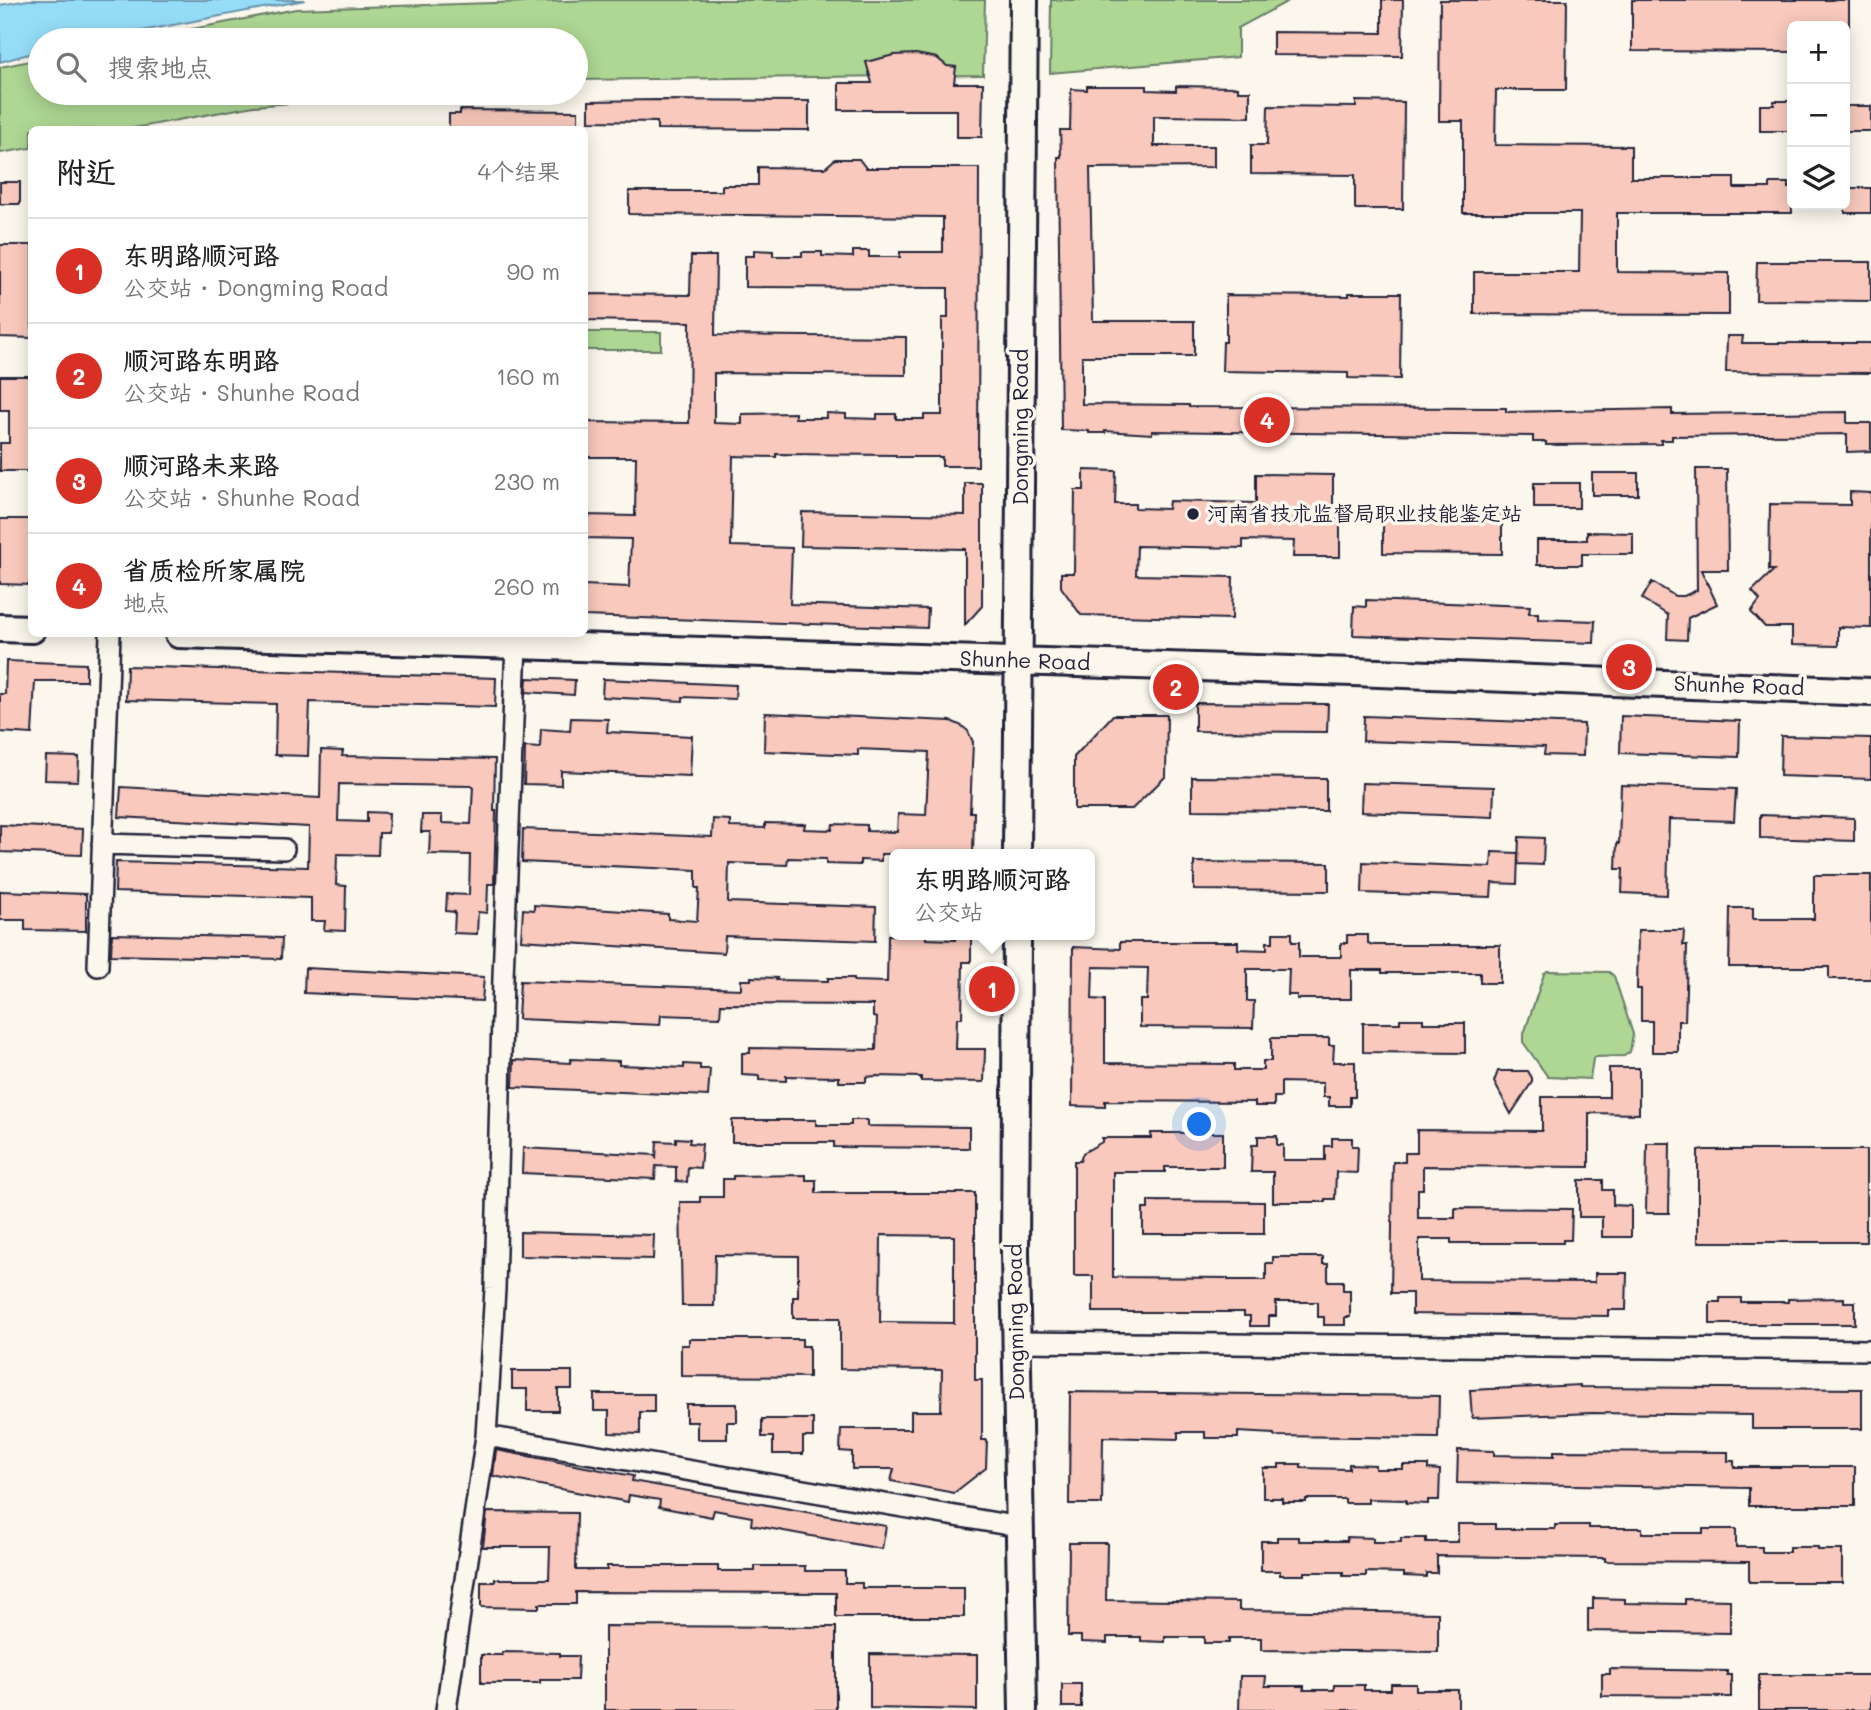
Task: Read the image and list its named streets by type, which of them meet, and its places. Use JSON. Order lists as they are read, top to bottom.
{
  "streets": {
    "street": ["Dongming Road", "Shunhe Road"]
  },
  "crossings": [
    ["Dongming Road", "Shunhe Road"]
  ],
  "places": ["河南省技术监督局职业技能鉴定站"],
  "page": {
    "map_buttons": ["+", "−"],
    "search": "搜索地点",
    "heading": ["附近", "4个结果"],
    "list": [
      {
        "mark": "1",
        "name": "东明路顺河路",
        "note": "公交站 · Dongming Road",
        "value": "90 m"
      },
      {
        "mark": "2",
        "name": "顺河路东明路",
        "note": "公交站 · Shunhe Road",
        "value": "160 m"
      },
      {
        "mark": "3",
        "name": "顺河路未来路",
        "note": "公交站 · Shunhe Road",
        "value": "230 m"
      },
      {
        "mark": "4",
        "name": "省质检所家属院",
        "note": "地点",
        "value": "260 m"
      }
    ],
    "pins": [
      "4",
      "3",
      "2",
      "1"
    ],
    "popup": ["东明路顺河路", "公交站"]
  }
}
